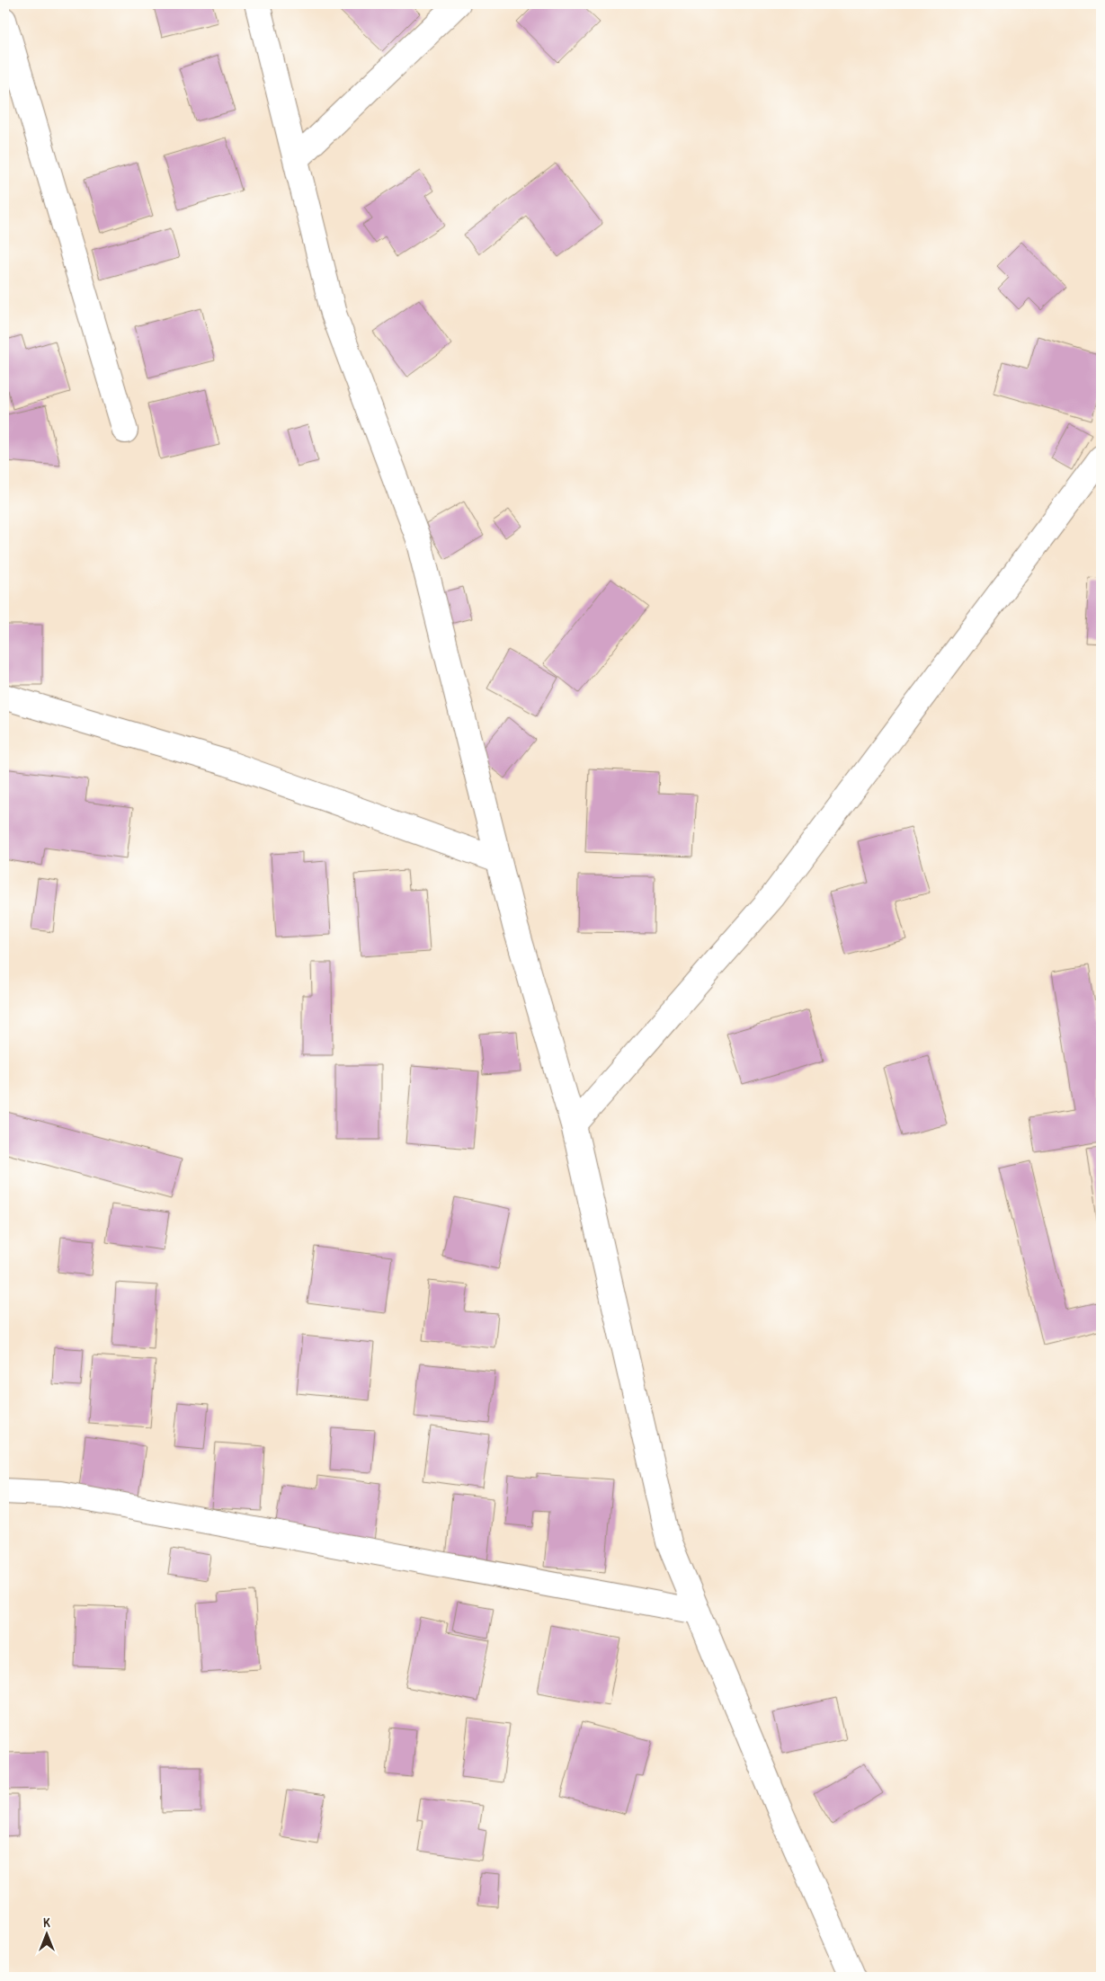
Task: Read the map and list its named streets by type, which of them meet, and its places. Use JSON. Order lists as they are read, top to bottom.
{
  "north": "top"
}
